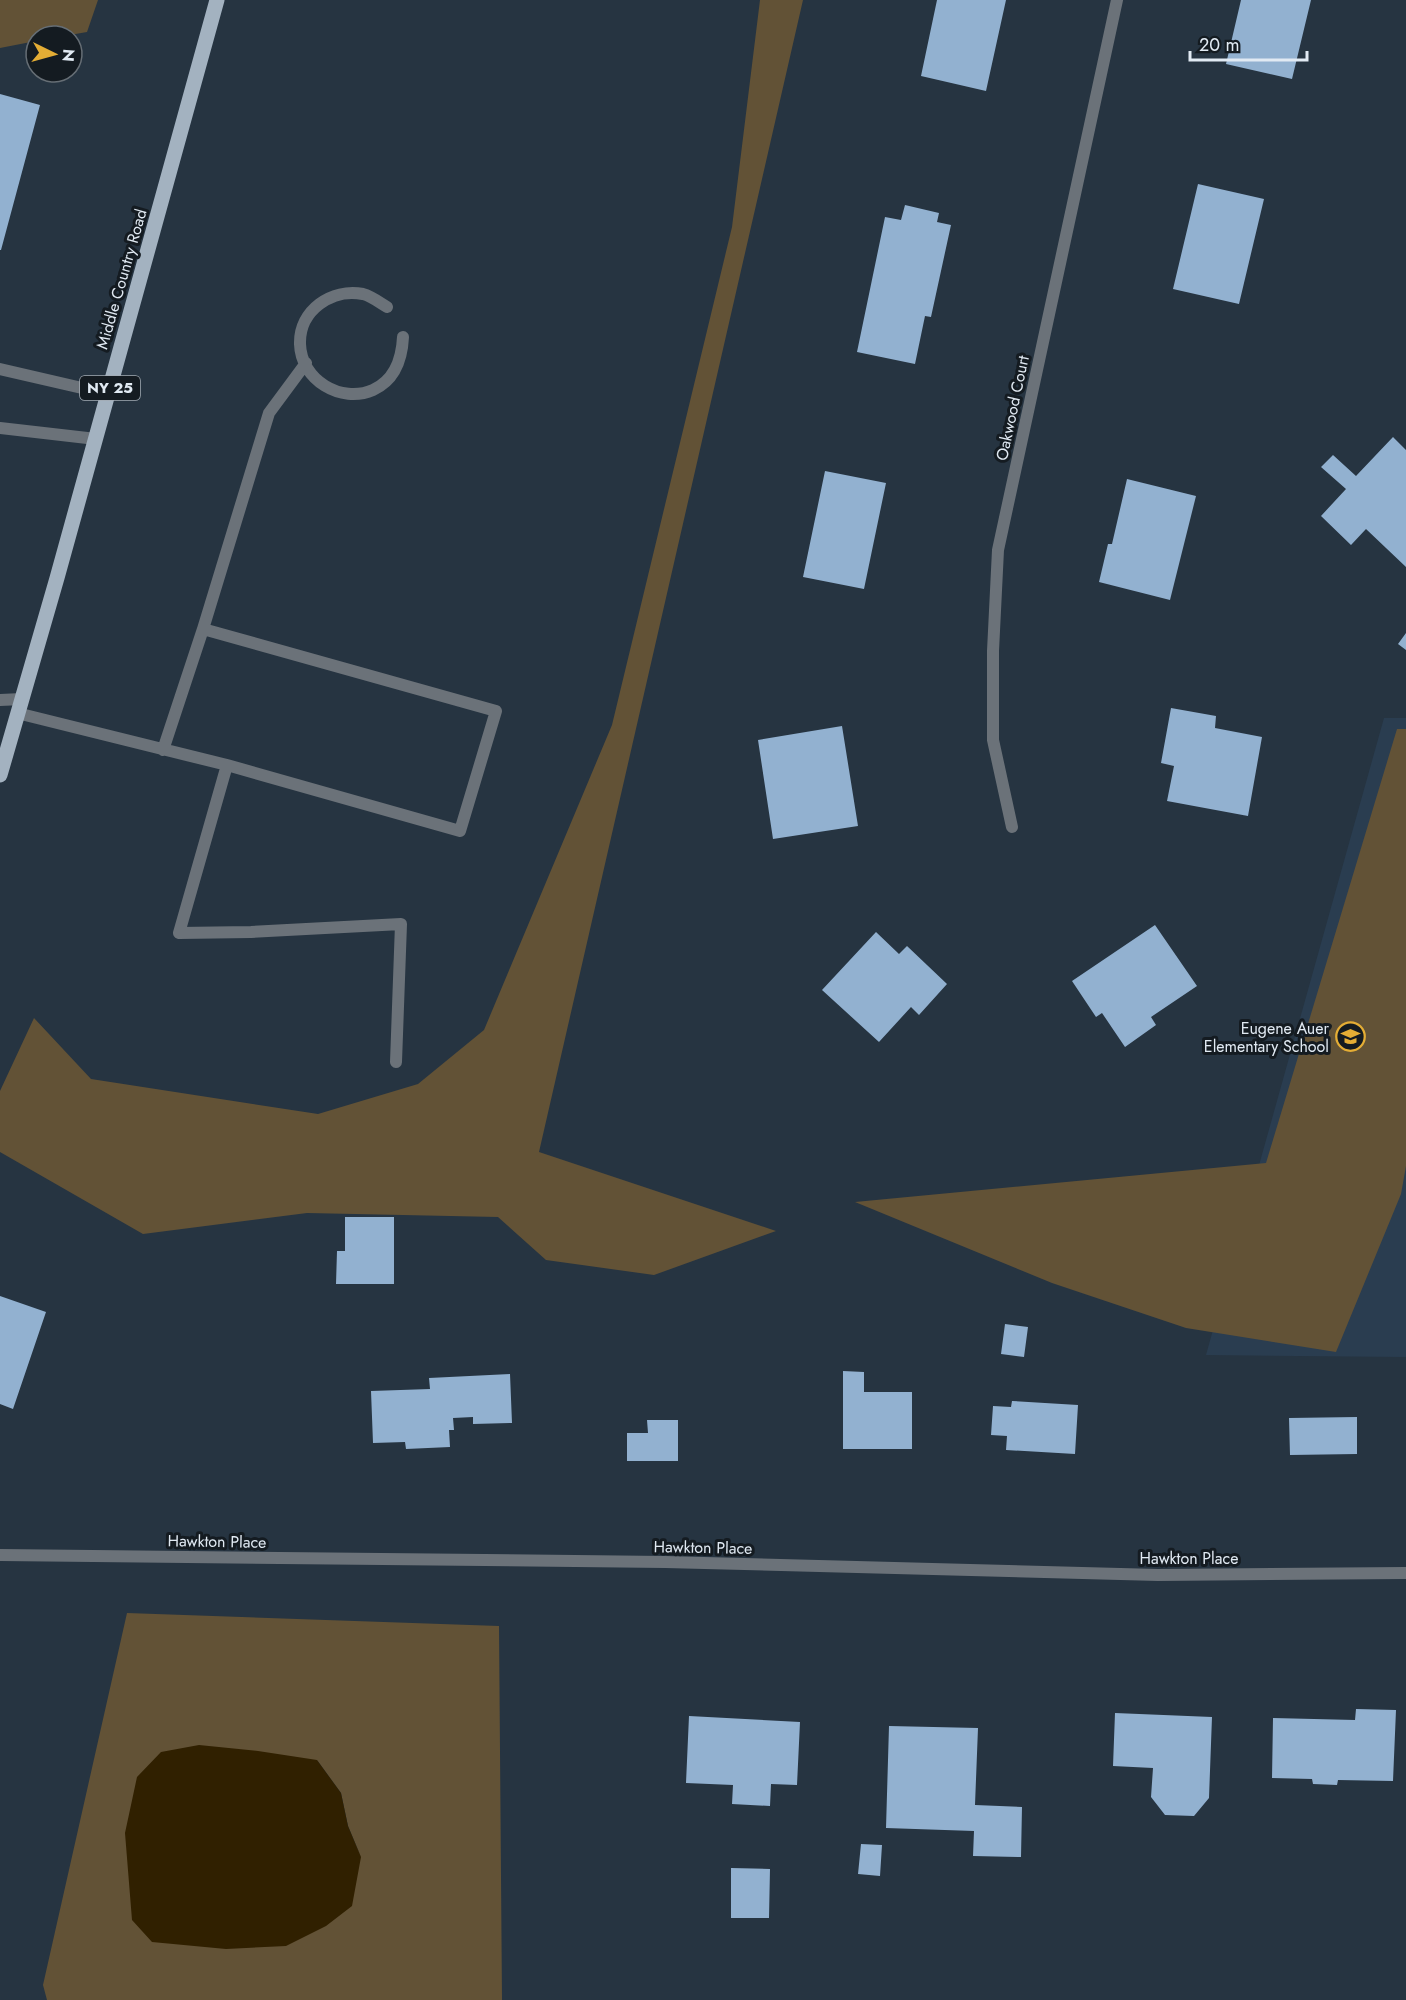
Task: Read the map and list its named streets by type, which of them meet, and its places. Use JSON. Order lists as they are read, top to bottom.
{
  "streets": {
    "main road": ["Middle Country Road", "NY 25"],
    "street": ["Oakwood Court", "Hawkton Place"]
  },
  "places": {
    "school or university": ["Eugene Auer Elementary School"]
  },
  "scale_bar": "20 m",
  "north": "right"
}
